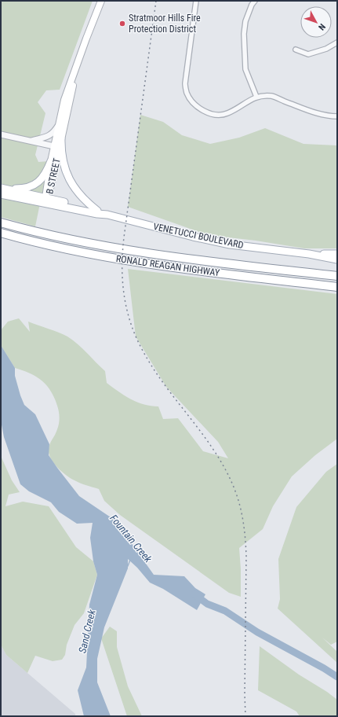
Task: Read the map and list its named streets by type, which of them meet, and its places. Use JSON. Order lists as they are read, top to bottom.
{
  "streets": {
    "highway": ["RONALD REAGAN HIGHWAY"],
    "main road": ["B STREET", "VENETUCCI BOULEVARD"]
  },
  "crossings": [
    ["B STREET", "VENETUCCI BOULEVARD"]
  ],
  "water": ["Fountain Creek", "Sand Creek"],
  "places": ["Stratmoor Hills Fire Protection District"],
  "north": "bottom right"
}
